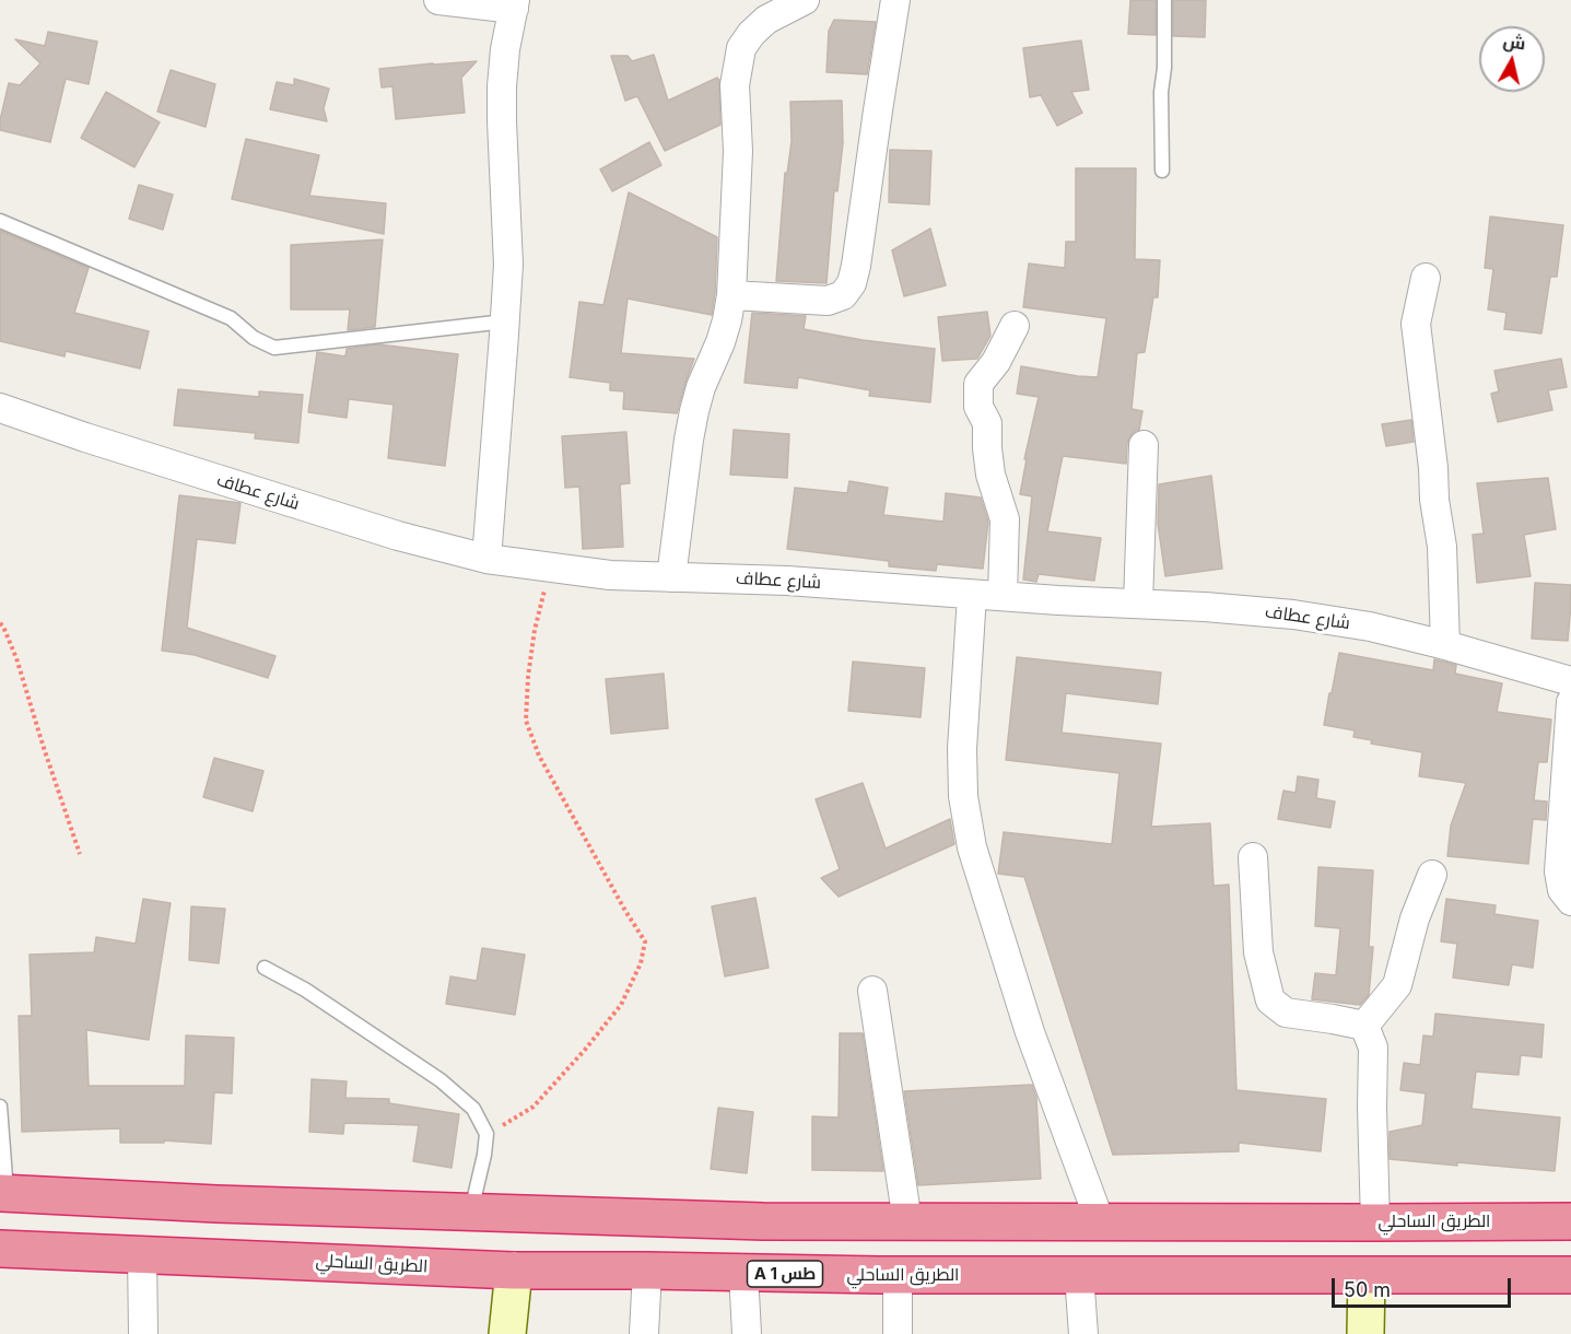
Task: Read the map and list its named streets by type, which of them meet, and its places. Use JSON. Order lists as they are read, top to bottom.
{
  "streets": {
    "highway": ["الطريق الساحلي", "A 1 طس"],
    "street": ["شارع عطاف"]
  },
  "scale_bar": "50 m",
  "north": "top"
}
